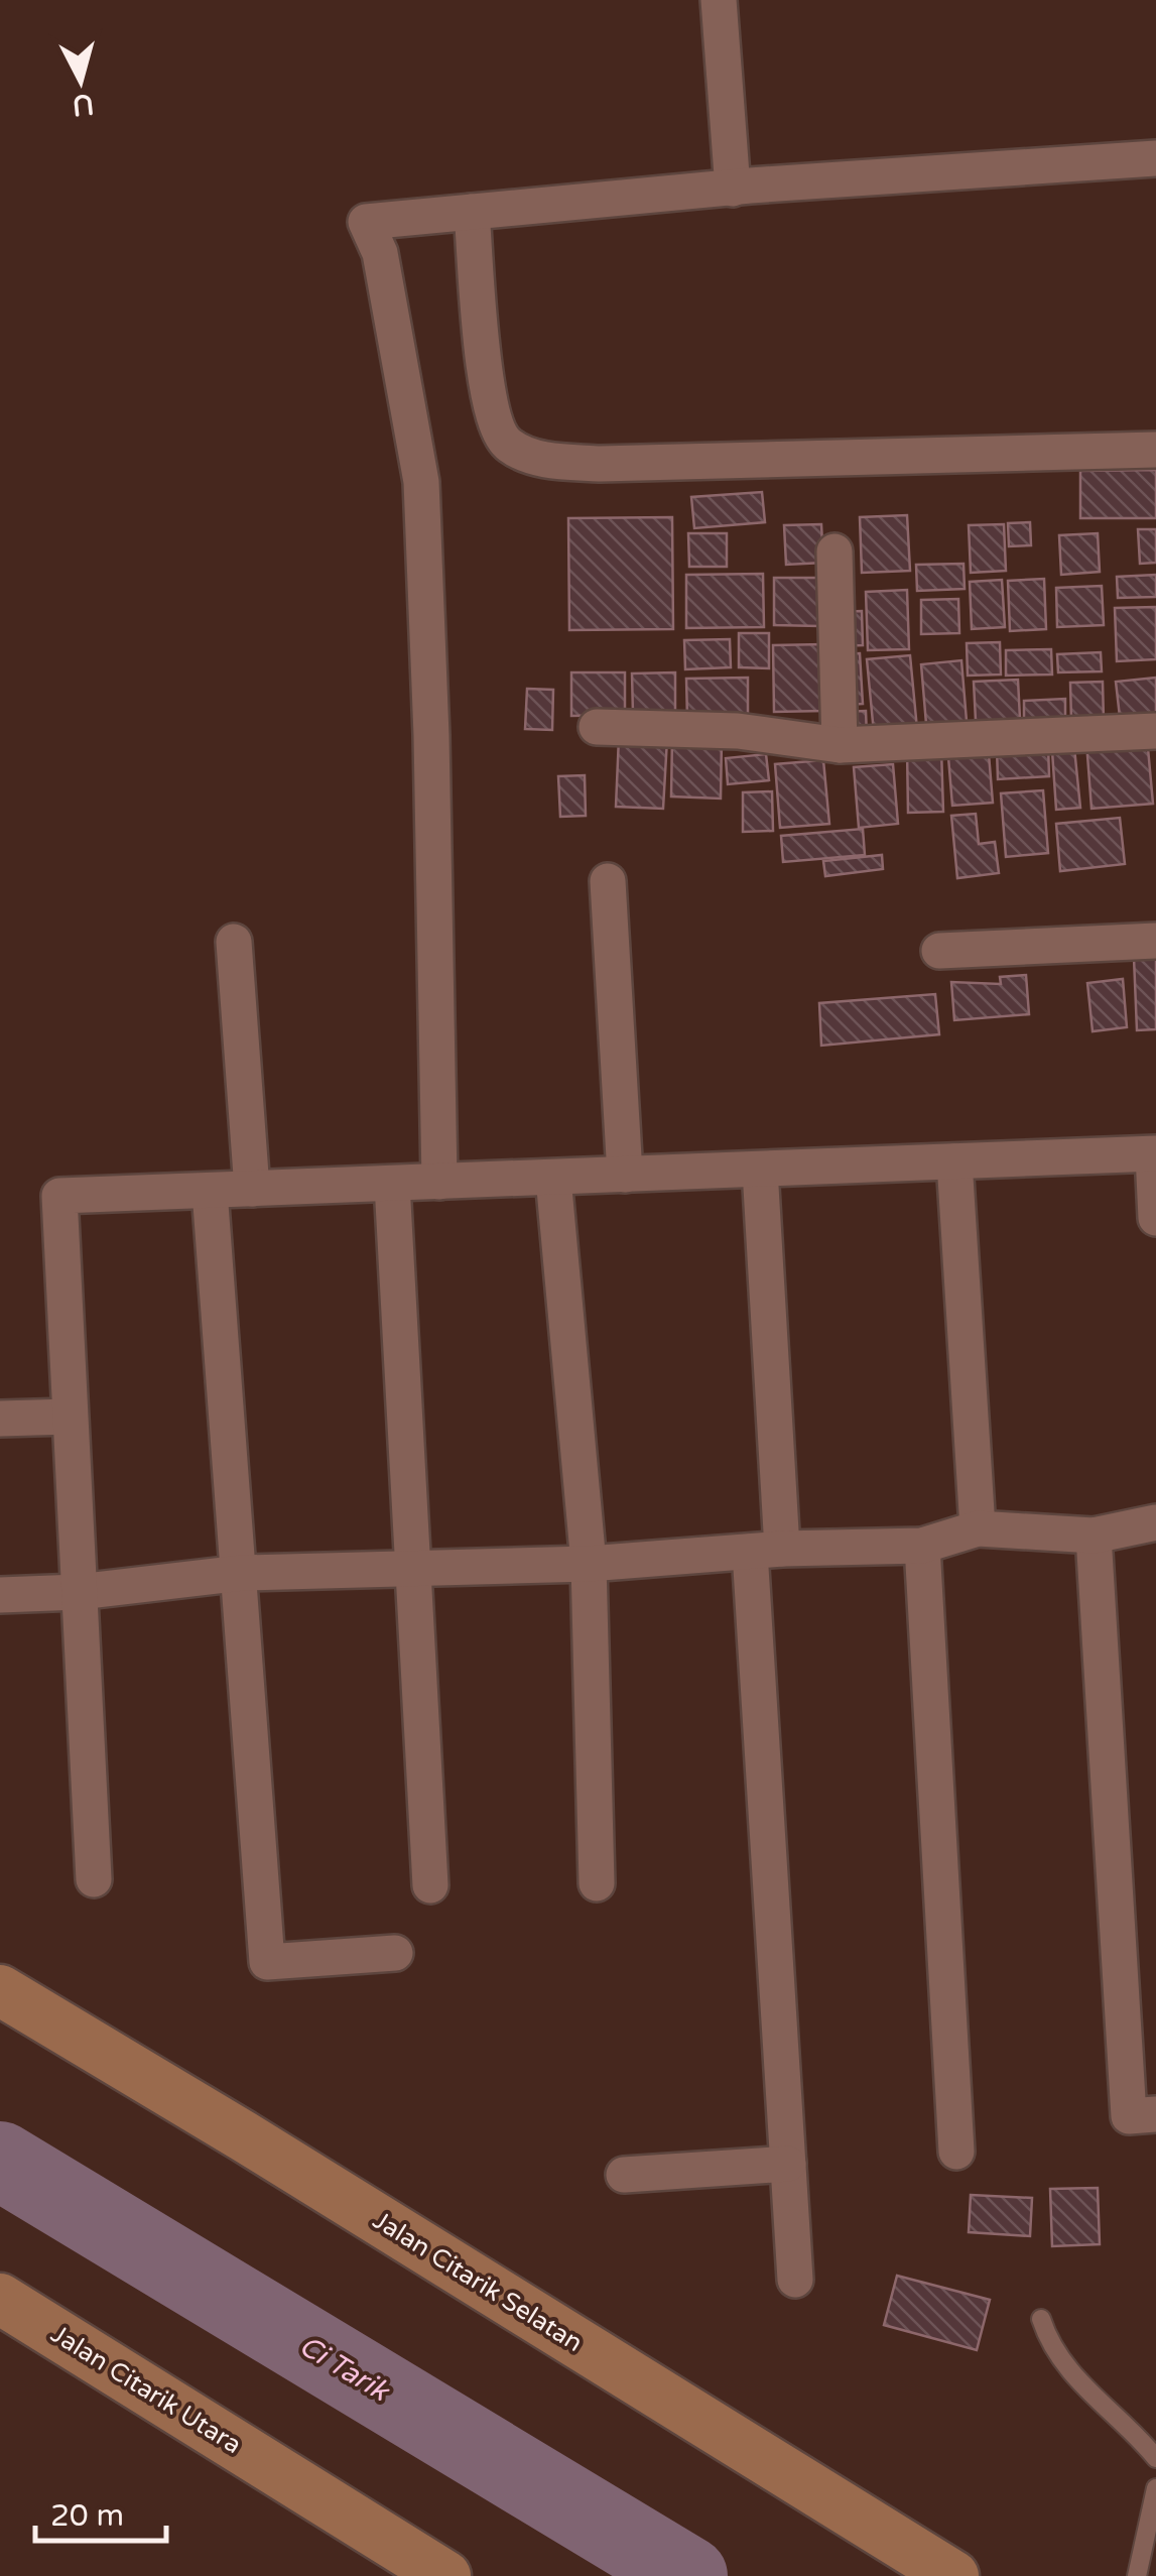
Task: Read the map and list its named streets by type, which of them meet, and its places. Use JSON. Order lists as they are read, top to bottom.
{
  "streets": {
    "street": ["Jalan Citarik Selatan", "Jalan Citarik Utara"]
  },
  "water": ["Ci Tarik"],
  "scale_bar": "20 m",
  "north": "bottom"
}
